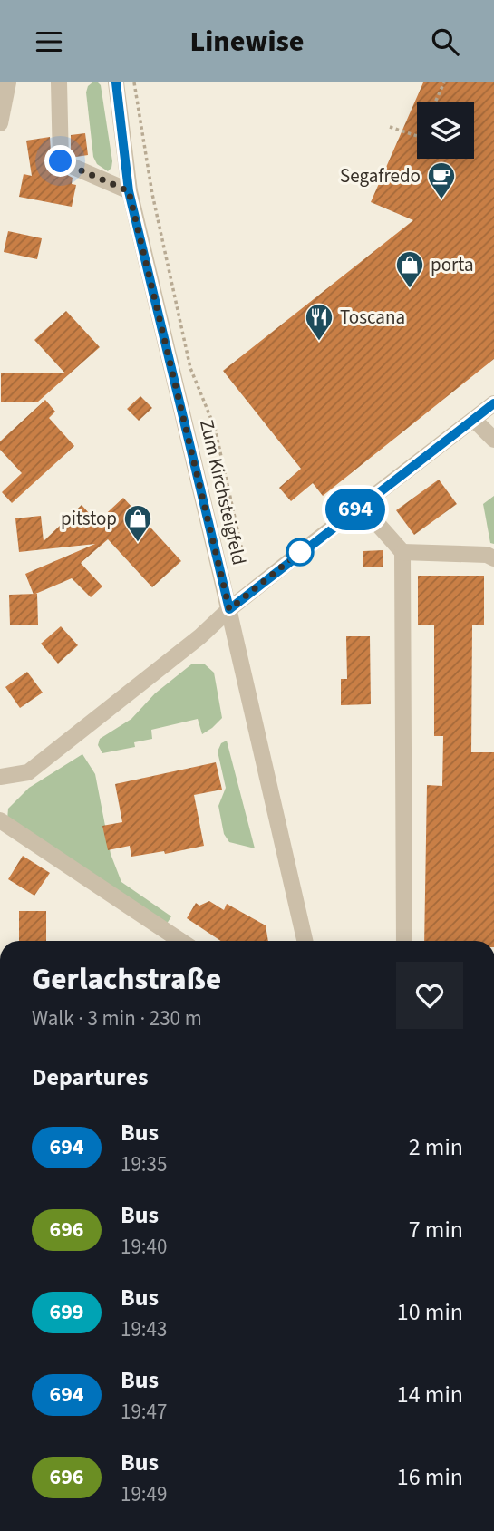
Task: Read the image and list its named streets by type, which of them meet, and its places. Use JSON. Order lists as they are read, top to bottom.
{
  "streets": {
    "street": ["Zum Kirchsteigfeld"]
  },
  "places": {
    "cafe": ["Segafredo"],
    "shop": ["porta", "pitstop"],
    "restaurant": ["Toscana"]
  },
  "lines": ["bus line 694"],
  "page": {
    "header": "Linewise",
    "on_map": "694",
    "heading": [
      ["Gerlachstraße", "Walk · 3 min · 230 m"],
      "Departures"
    ],
    "list": [
      {
        "mark": "694",
        "name": "Bus",
        "note": "19:35",
        "value": "2 min"
      },
      {
        "mark": "696",
        "name": "Bus",
        "note": "19:40",
        "value": "7 min"
      },
      {
        "mark": "699",
        "name": "Bus",
        "note": "19:43",
        "value": "10 min"
      },
      {
        "mark": "694",
        "name": "Bus",
        "note": "19:47",
        "value": "14 min"
      },
      {
        "mark": "696",
        "name": "Bus",
        "note": "19:49",
        "value": "16 min"
      }
    ]
  }
}
